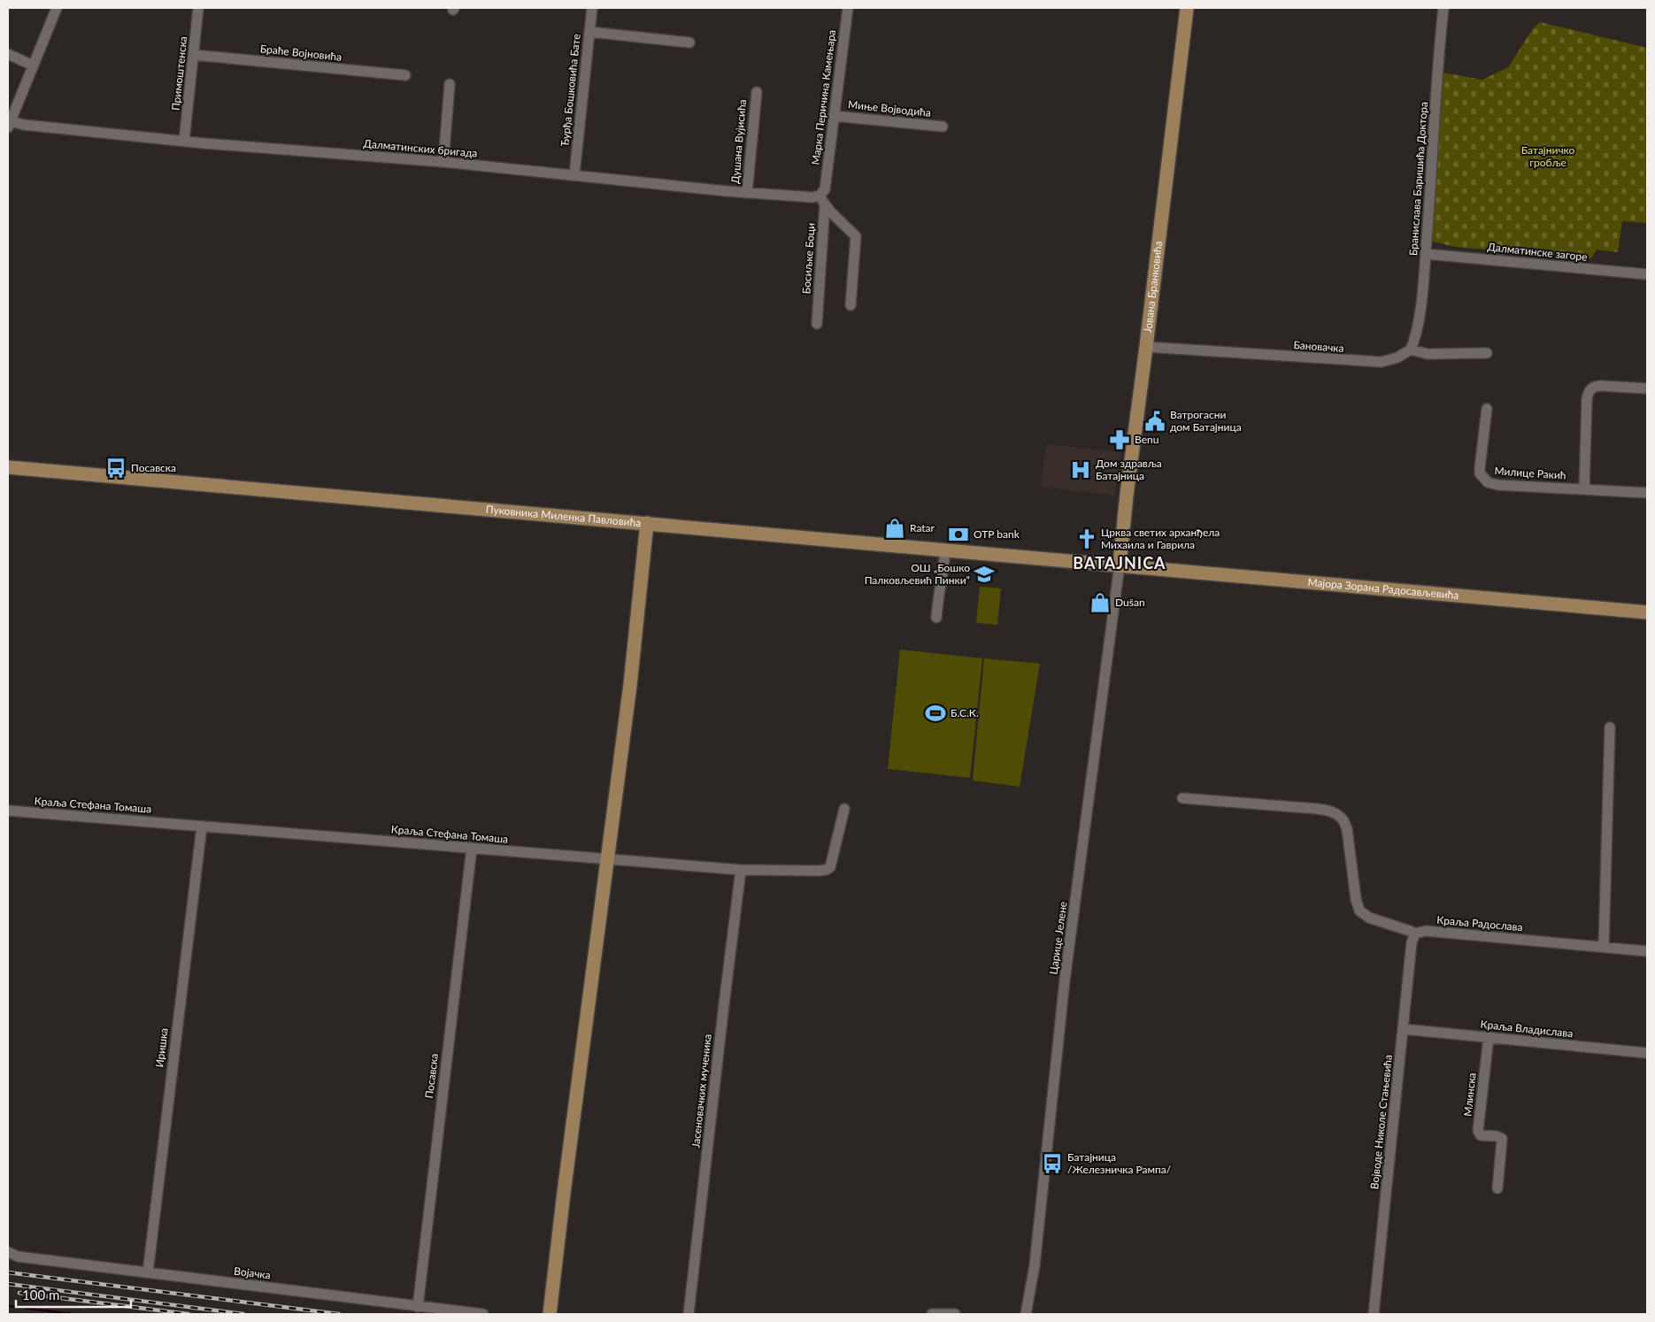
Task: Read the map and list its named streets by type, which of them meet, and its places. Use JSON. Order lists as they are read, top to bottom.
{
  "streets": {
    "main road": ["Јована Бранковића", "Пуковника Миленка Павловића", "Мајора Зорана Радосављевића"],
    "street": [
      "Браће Војновића",
      "Примоштенска",
      "Ђурђа Бошковића Бате",
      "Марка Перичина Камењара",
      "Миње Војводића",
      "Душана Вујисића",
      "Далматинских бригада",
      "Бранислава Баришића Доктора",
      "Далматинске загоре",
      "Босиљке Боци",
      "Бановачка",
      "Милице Ракић",
      "Краља Стефана Томаша",
      "Краља Радослава",
      "Царице Јелене",
      "Краља Владислава",
      "Иришка",
      "Посавска",
      "Јасеновачких мученика",
      "Млинска",
      "Војводе Николе Стањевића",
      "Војачка"
    ]
  },
  "crossings": [
    ["Браће Војновића", "Примоштенска"],
    ["Примоштенска", "Далматинских бригада"],
    ["Ђурђа Бошковића Бате", "Далматинских бригада"],
    ["Марка Перичина Камењара", "Миње Војводића"],
    ["Марка Перичина Камењара", "Далматинских бригада"],
    ["Душана Вујисића", "Далматинских бригада"],
    ["Бранислава Баришића Доктора", "Далматинске загоре"],
    ["Бранислава Баришића Доктора", "Бановачка"],
    ["Јована Бранковића", "Бановачка"],
    ["Јована Бранковића", "Пуковника Миленка Павловића"],
    ["Јована Бранковића", "Мајора Зорана Радосављевића"],
    ["Јована Бранковића", "Царице Јелене"],
    ["Пуковника Миленка Павловића", "Мајора Зорана Радосављевића"],
    ["Пуковника Миленка Павловића", "Царице Јелене"],
    ["Мајора Зорана Радосављевића", "Царице Јелене"],
    ["Краља Стефана Томаша", "Иришка"],
    ["Краља Стефана Томаша", "Посавска"],
    ["Краља Стефана Томаша", "Јасеновачких мученика"],
    ["Краља Радослава", "Војводе Николе Стањевића"],
    ["Краља Владислава", "Млинска"],
    ["Краља Владислава", "Војводе Николе Стањевића"],
    ["Иришка", "Војачка"],
    ["Посавска", "Војачка"]
  ],
  "districts": ["BATAJNICA"],
  "parks": ["Батајничко гробље"],
  "places": {
    "public building": ["Ватрогасни дом Батајница"],
    "pharmacy": ["Benu"],
    "bus stop": ["Посавска", "Батајница /Железничка Рампа/"],
    "hospital": ["Дом здравља Батајница"],
    "shop": ["Ratar", "Dušan"],
    "bank": ["OTP bank"],
    "church": ["Црква светих арханђела Михаила и Гаврила"],
    "school or university": ["ОШ „Бошко Палковљевић Пинки”"],
    "sports": ["Б.С.К."]
  },
  "scale_bar": "100 m"
}
